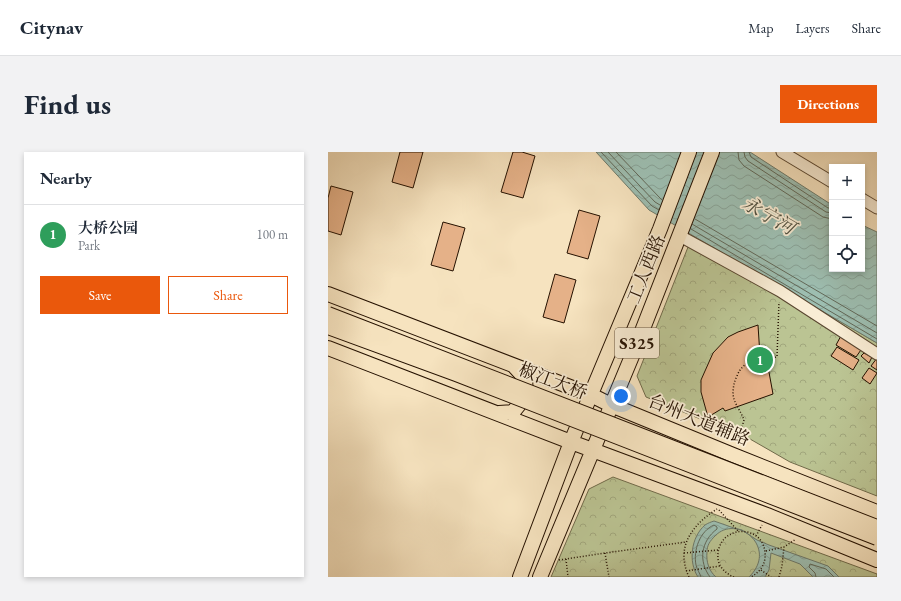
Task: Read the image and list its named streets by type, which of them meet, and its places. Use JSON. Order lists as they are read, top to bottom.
{
  "streets": {
    "main road": [
      "工人西路",
      "S325",
      "椒江大桥",
      "台州大道辅路"
    ]
  },
  "crossings": [
    ["工人西路", "台州大道辅路"]
  ],
  "water": ["永宁河"],
  "page": {
    "header": "Citynav",
    "nav": ["Map", "Layers", "Share"],
    "buttons": [
      "Directions",
      ["Save", "Share"]
    ],
    "title": "Find us",
    "heading": "Nearby",
    "map_buttons": ["+", "−"],
    "list": [
      {
        "mark": "1",
        "name": "大桥公园",
        "note": "Park",
        "value": "100 m"
      }
    ],
    "pins": "1"
  }
}
